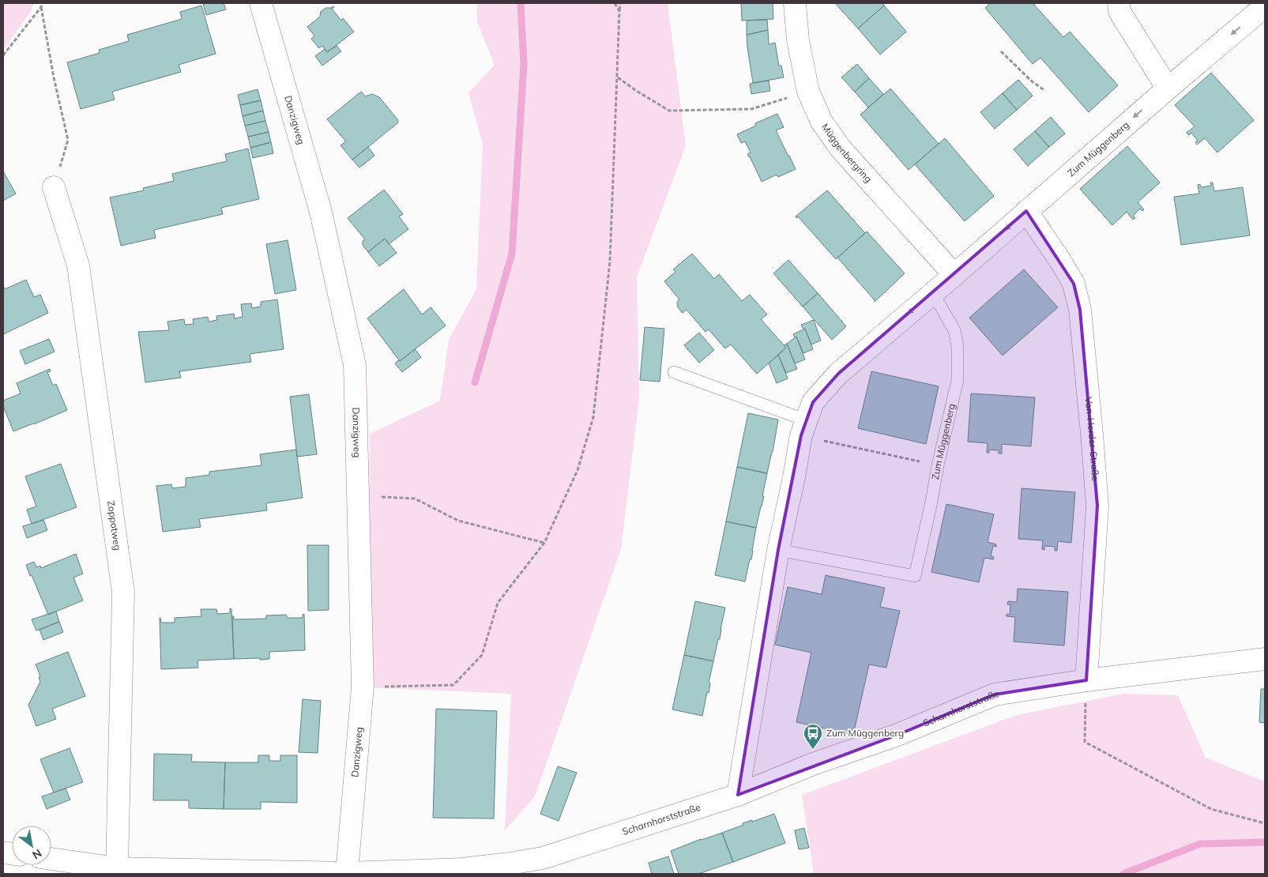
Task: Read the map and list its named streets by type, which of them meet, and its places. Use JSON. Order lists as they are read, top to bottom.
{
  "streets": {
    "street": [
      "Danzigweg",
      "Zum Müggenberg",
      "Müggenbergring",
      "Von-Herder-Straße",
      "Zoppotweg",
      "Scharnhorststraße"
    ]
  },
  "crossings": [
    ["Danzigweg", "Scharnhorststraße"],
    ["Zum Müggenberg", "Müggenbergring"],
    ["Zum Müggenberg", "Von-Herder-Straße"],
    ["Zum Müggenberg", "Scharnhorststraße"],
    ["Von-Herder-Straße", "Scharnhorststraße"],
    ["Zoppotweg", "Scharnhorststraße"]
  ],
  "one_way": ["Zum Müggenberg"],
  "places": {
    "bus stop": ["Zum Müggenberg"]
  },
  "north": "bottom right"
}
